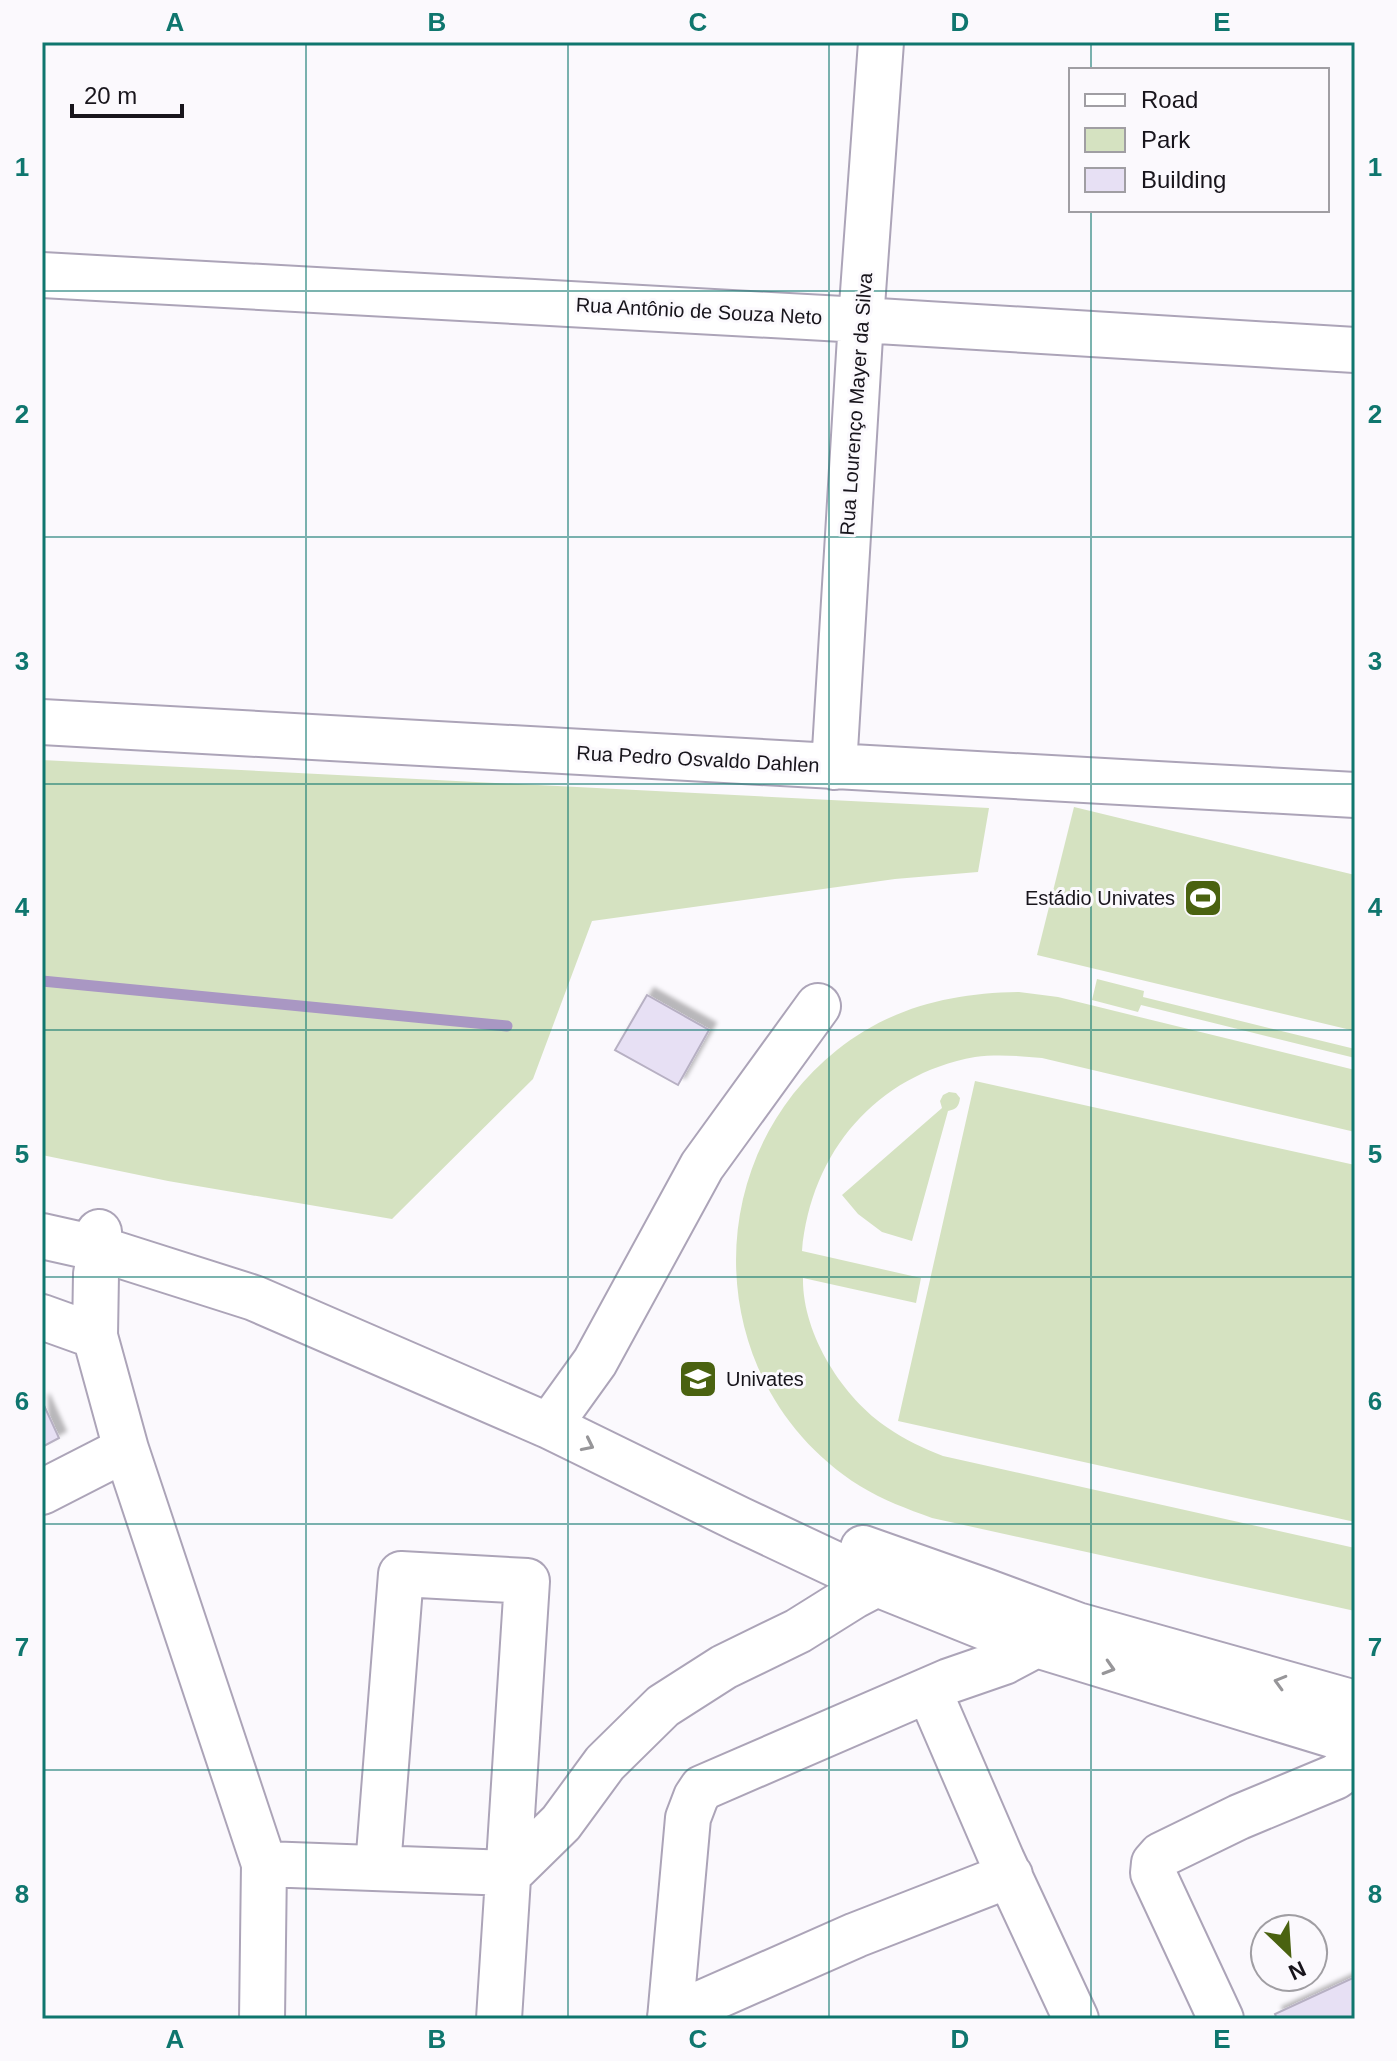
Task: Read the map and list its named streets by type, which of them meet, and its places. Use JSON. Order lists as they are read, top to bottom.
{
  "streets": {
    "street": ["Rua Antônio de Souza Neto", "Rua Lourenço Mayer da Silva", "Rua Pedro Osvaldo Dahlen"]
  },
  "crossings": [
    ["Rua Antônio de Souza Neto", "Rua Lourenço Mayer da Silva"],
    ["Rua Lourenço Mayer da Silva", "Rua Pedro Osvaldo Dahlen"]
  ],
  "places": {
    "sports": ["Estádio Univates"],
    "school or university": ["Univates"]
  },
  "legend": ["Road", "Park", "Building"],
  "scale_bar": "20 m",
  "north": "bottom right",
  "grid": {
    "columns": [
      "A",
      "B",
      "C",
      "D",
      "E"
    ],
    "rows": [
      "1",
      "2",
      "3",
      "4",
      "5",
      "6",
      "7",
      "8"
    ]
  }
}
